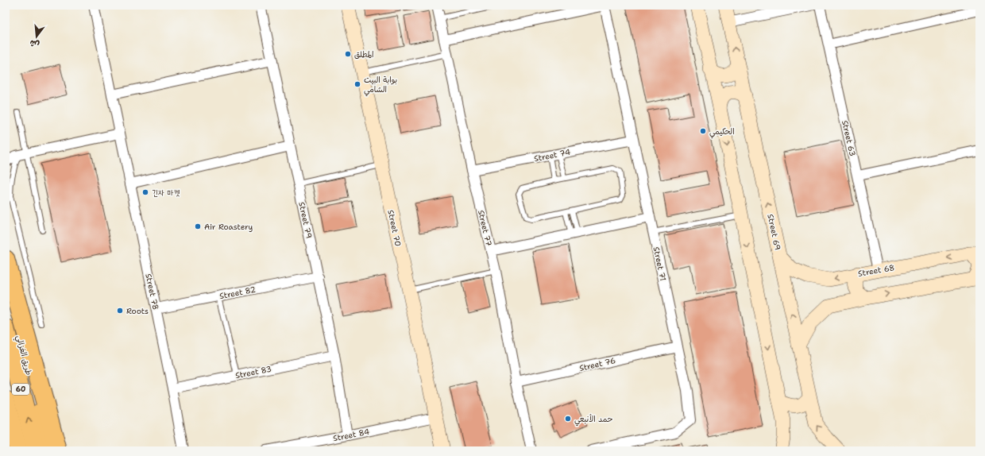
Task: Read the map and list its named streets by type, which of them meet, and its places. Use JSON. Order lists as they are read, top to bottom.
{
  "streets": {
    "highway": ["60"],
    "main road": ["طريق الغزالي"],
    "street": [
      "Street 63",
      "Street 74",
      "Street 79",
      "Street 70",
      "Street 77",
      "Street 69",
      "Street 71",
      "Street 68",
      "Street 78",
      "Street 82",
      "Street 76",
      "Street 83",
      "Street 84"
    ]
  },
  "crossings": [
    ["Street 63", "Street 68"],
    ["Street 74", "Street 77"],
    ["Street 74", "Street 71"],
    ["Street 79", "Street 82"],
    ["Street 79", "Street 83"],
    ["Street 79", "Street 84"],
    ["Street 70", "Street 84"],
    ["Street 77", "Street 76"],
    ["Street 69", "Street 68"],
    ["Street 71", "Street 76"],
    ["Street 78", "Street 82"],
    ["Street 78", "Street 83"]
  ],
  "places": [
    "المطلق",
    "بوابة البيت الشامي",
    "الحكيمي",
    "긴자 마켓",
    "Air Roastery",
    "Roots",
    "حمد الأنبعي"
  ],
  "north": "bottom"
}
